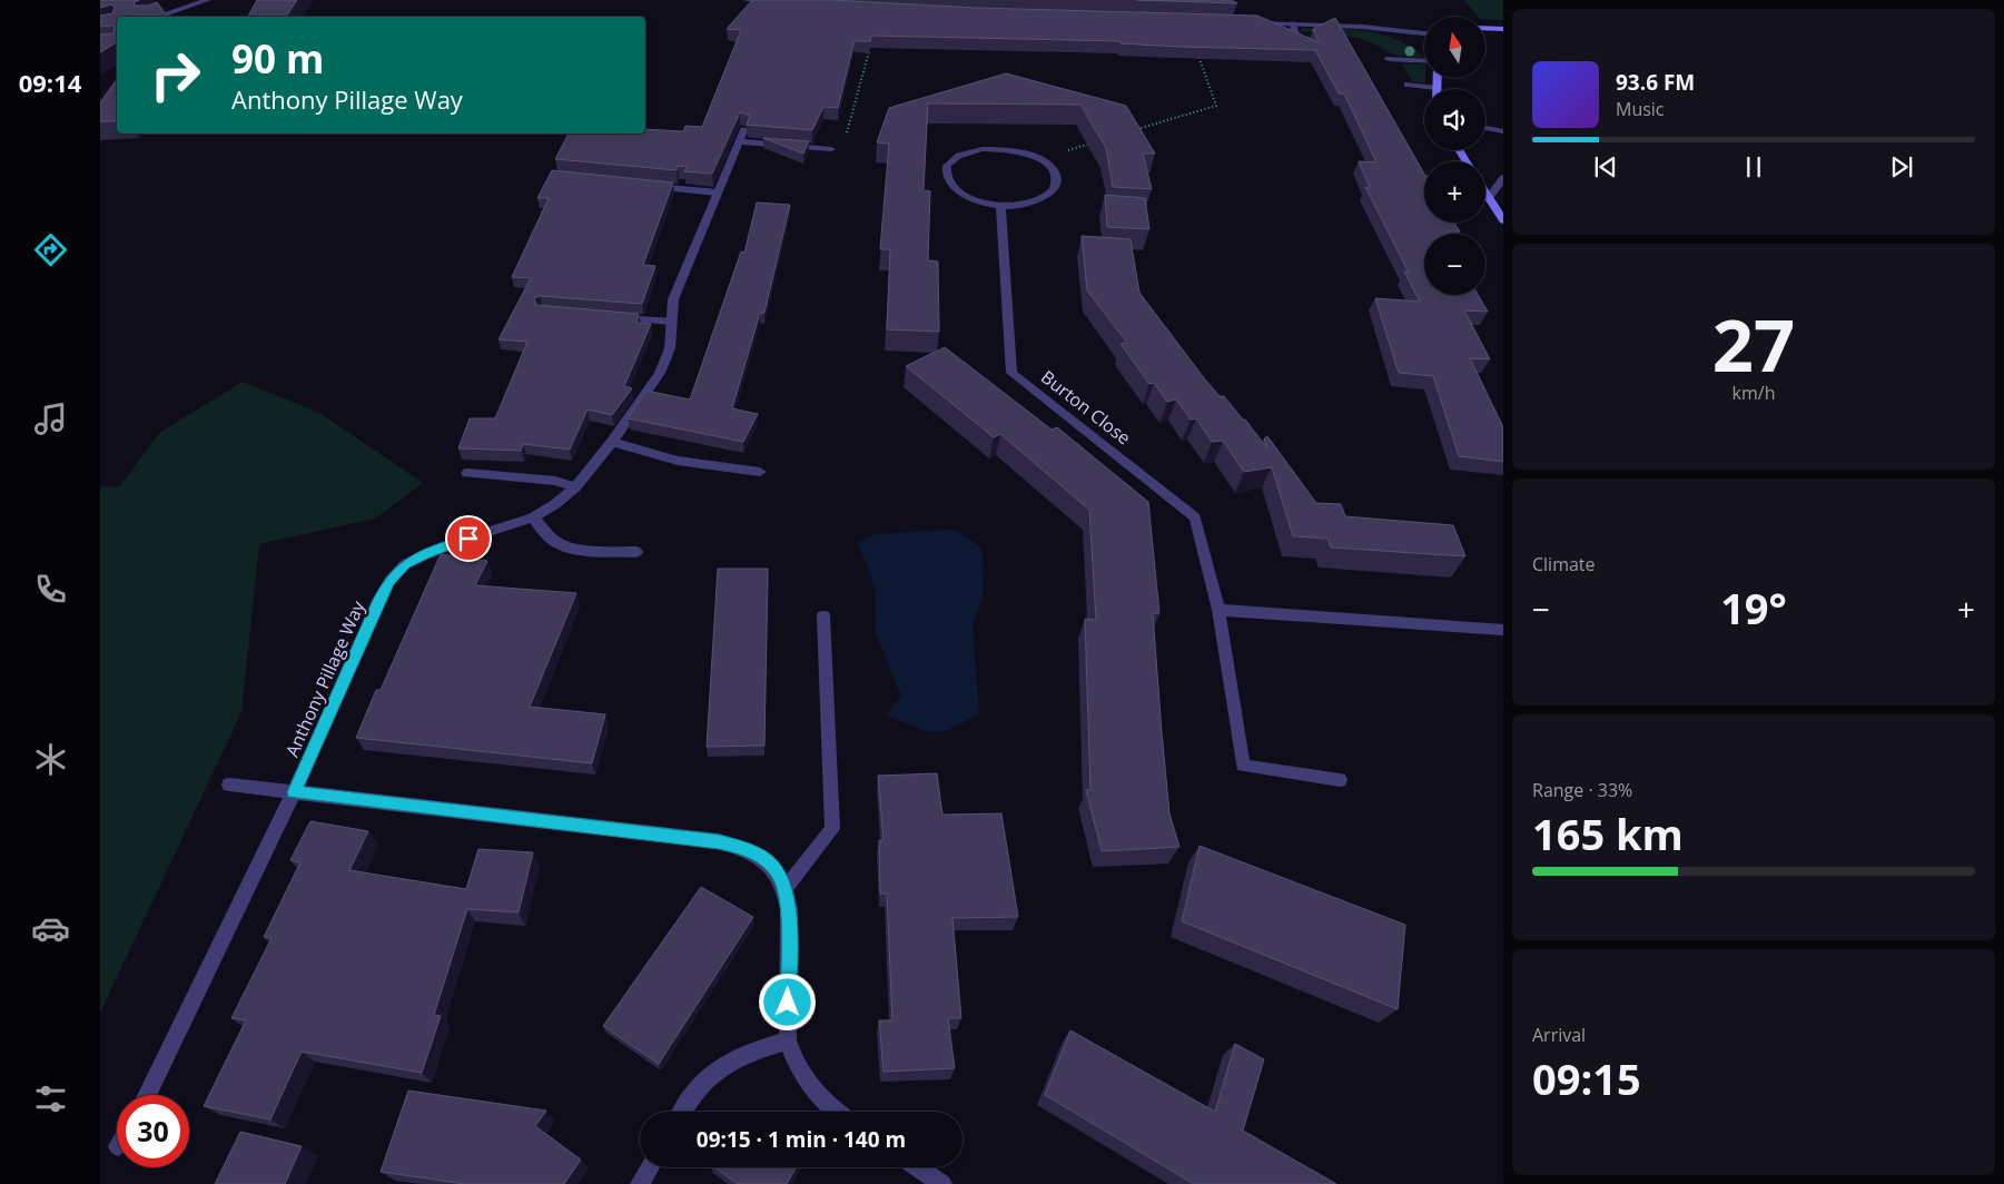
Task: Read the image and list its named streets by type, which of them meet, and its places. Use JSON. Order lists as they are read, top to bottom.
{
  "streets": {
    "street": ["Burton Close", "Anthony Pillage Way"]
  },
  "north": "top",
  "page": {
    "tabs": "09:14",
    "map_buttons": ["+", "−"],
    "turn": ["90 m", "Anthony Pillage Way"],
    "song": ["93.6 FM", "Music"],
    "tile": [
      ["27", "km/h"],
      "Climate",
      ["Range · 33%", "165 km"],
      ["Arrival", "09:15"]
    ],
    "heat": ["−", "19°", "+"],
    "limit": "30",
    "trip": "09:15 · 1 min · 140 m"
  }
}
